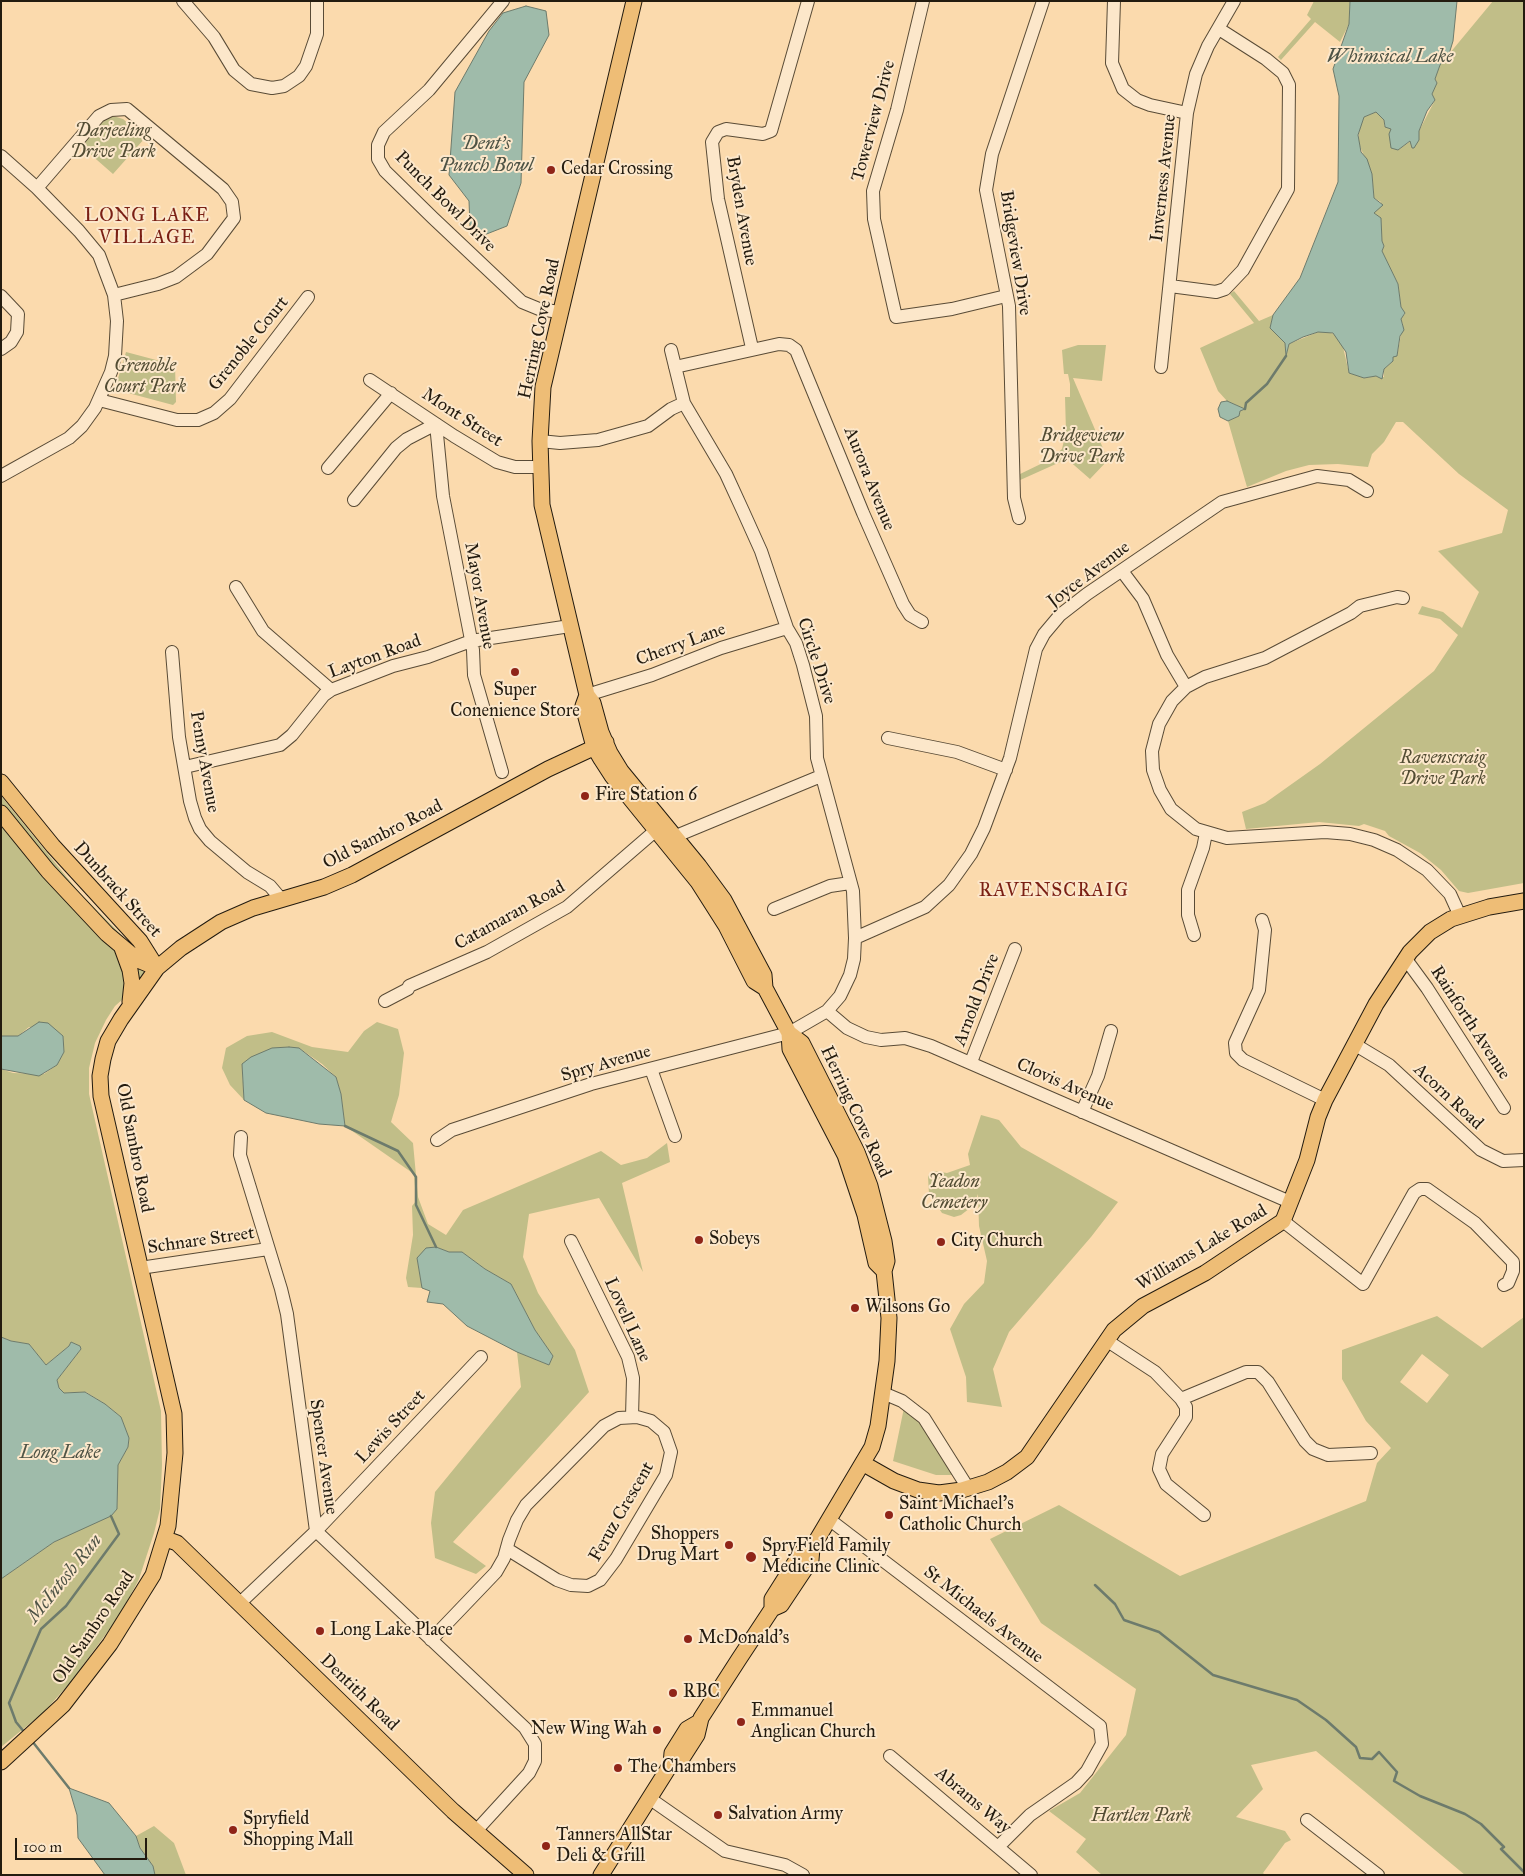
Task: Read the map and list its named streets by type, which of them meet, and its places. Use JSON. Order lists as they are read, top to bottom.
{
  "streets": {
    "main road": [
      "Herring Cove Road",
      "Old Sambro Road",
      "Dunbrack Street",
      "Williams Lake Road",
      "Dentith Road"
    ],
    "street": [
      "Towerview Drive",
      "Inverness Avenue",
      "Punch Bowl Drive",
      "Bryden Avenue",
      "Bridgeview Drive",
      "Grenoble Court",
      "Mont Street",
      "Aurora Avenue",
      "Joyce Avenue",
      "Mayor Avenue",
      "Cherry Lane",
      "Layton Road",
      "Circle Drive",
      "Penny Avenue",
      "Catamaran Road",
      "Arnold Drive",
      "Rainforth Avenue",
      "Spry Avenue",
      "Clovis Avenue",
      "Acorn Road",
      "Schnare Street",
      "Lovell Lane",
      "Lewis Street",
      "Spencer Avenue",
      "Feruz Crescent",
      "St Michaels Avenue",
      "Abrams Way"
    ]
  },
  "crossings": [
    ["Towerview Drive", "Bridgeview Drive"],
    ["Punch Bowl Drive", "Herring Cove Road"],
    ["Bryden Avenue", "Aurora Avenue"],
    ["Herring Cove Road", "Mont Street"],
    ["Herring Cove Road", "Cherry Lane"],
    ["Herring Cove Road", "Layton Road"],
    ["Herring Cove Road", "Circle Drive"],
    ["Herring Cove Road", "Old Sambro Road"],
    ["Herring Cove Road", "Catamaran Road"],
    ["Herring Cove Road", "Spry Avenue"],
    ["Herring Cove Road", "Williams Lake Road"],
    ["Herring Cove Road", "St Michaels Avenue"],
    ["Mont Street", "Mayor Avenue"],
    ["Joyce Avenue", "Circle Drive"],
    ["Mayor Avenue", "Layton Road"],
    ["Cherry Lane", "Circle Drive"],
    ["Layton Road", "Penny Avenue"],
    ["Circle Drive", "Spry Avenue"],
    ["Circle Drive", "Clovis Avenue"],
    ["Penny Avenue", "Old Sambro Road"],
    ["Old Sambro Road", "Dunbrack Street"],
    ["Old Sambro Road", "Schnare Street"],
    ["Old Sambro Road", "Dentith Road"],
    ["Arnold Drive", "Clovis Avenue"],
    ["Rainforth Avenue", "Williams Lake Road"],
    ["Clovis Avenue", "Williams Lake Road"],
    ["Acorn Road", "Williams Lake Road"],
    ["Schnare Street", "Spencer Avenue"],
    ["Lovell Lane", "Feruz Crescent"],
    ["Lewis Street", "Spencer Avenue"],
    ["Lewis Street", "Dentith Road"],
    ["Spencer Avenue", "Dentith Road"],
    ["St Michaels Avenue", "Abrams Way"]
  ],
  "districts": ["LONG LAKE VILLAGE", "RAVENSCRAIG"],
  "water": [
    "Whimsical Lake",
    "Dent's Punch Bowl",
    "Long Lake",
    "McIntosh Run"
  ],
  "parks": [
    "Darjeeling Drive Park",
    "Grenoble Court Park",
    "Bridgeview Drive Park",
    "Ravenscraig Drive Park",
    "Yeadon Cemetery",
    "Hartlen Park"
  ],
  "places": [
    "Cedar Crossing",
    "Super Conenience Store",
    "Fire Station 6",
    "Sobeys",
    "City Church",
    "Wilsons Go",
    "Saint Michael’s Catholic Church",
    "Shoppers Drug Mart",
    "SpryField Family Medicine Clinic",
    "Long Lake Place",
    "McDonald's",
    "RBC",
    "Emmanuel Anglican Church",
    "New Wing Wah",
    "The Chambers",
    "Salvation Army",
    "Spryfield Shopping Mall",
    "Tanners AllStar Deli & Grill"
  ],
  "scale_bar": "100 m"
}
